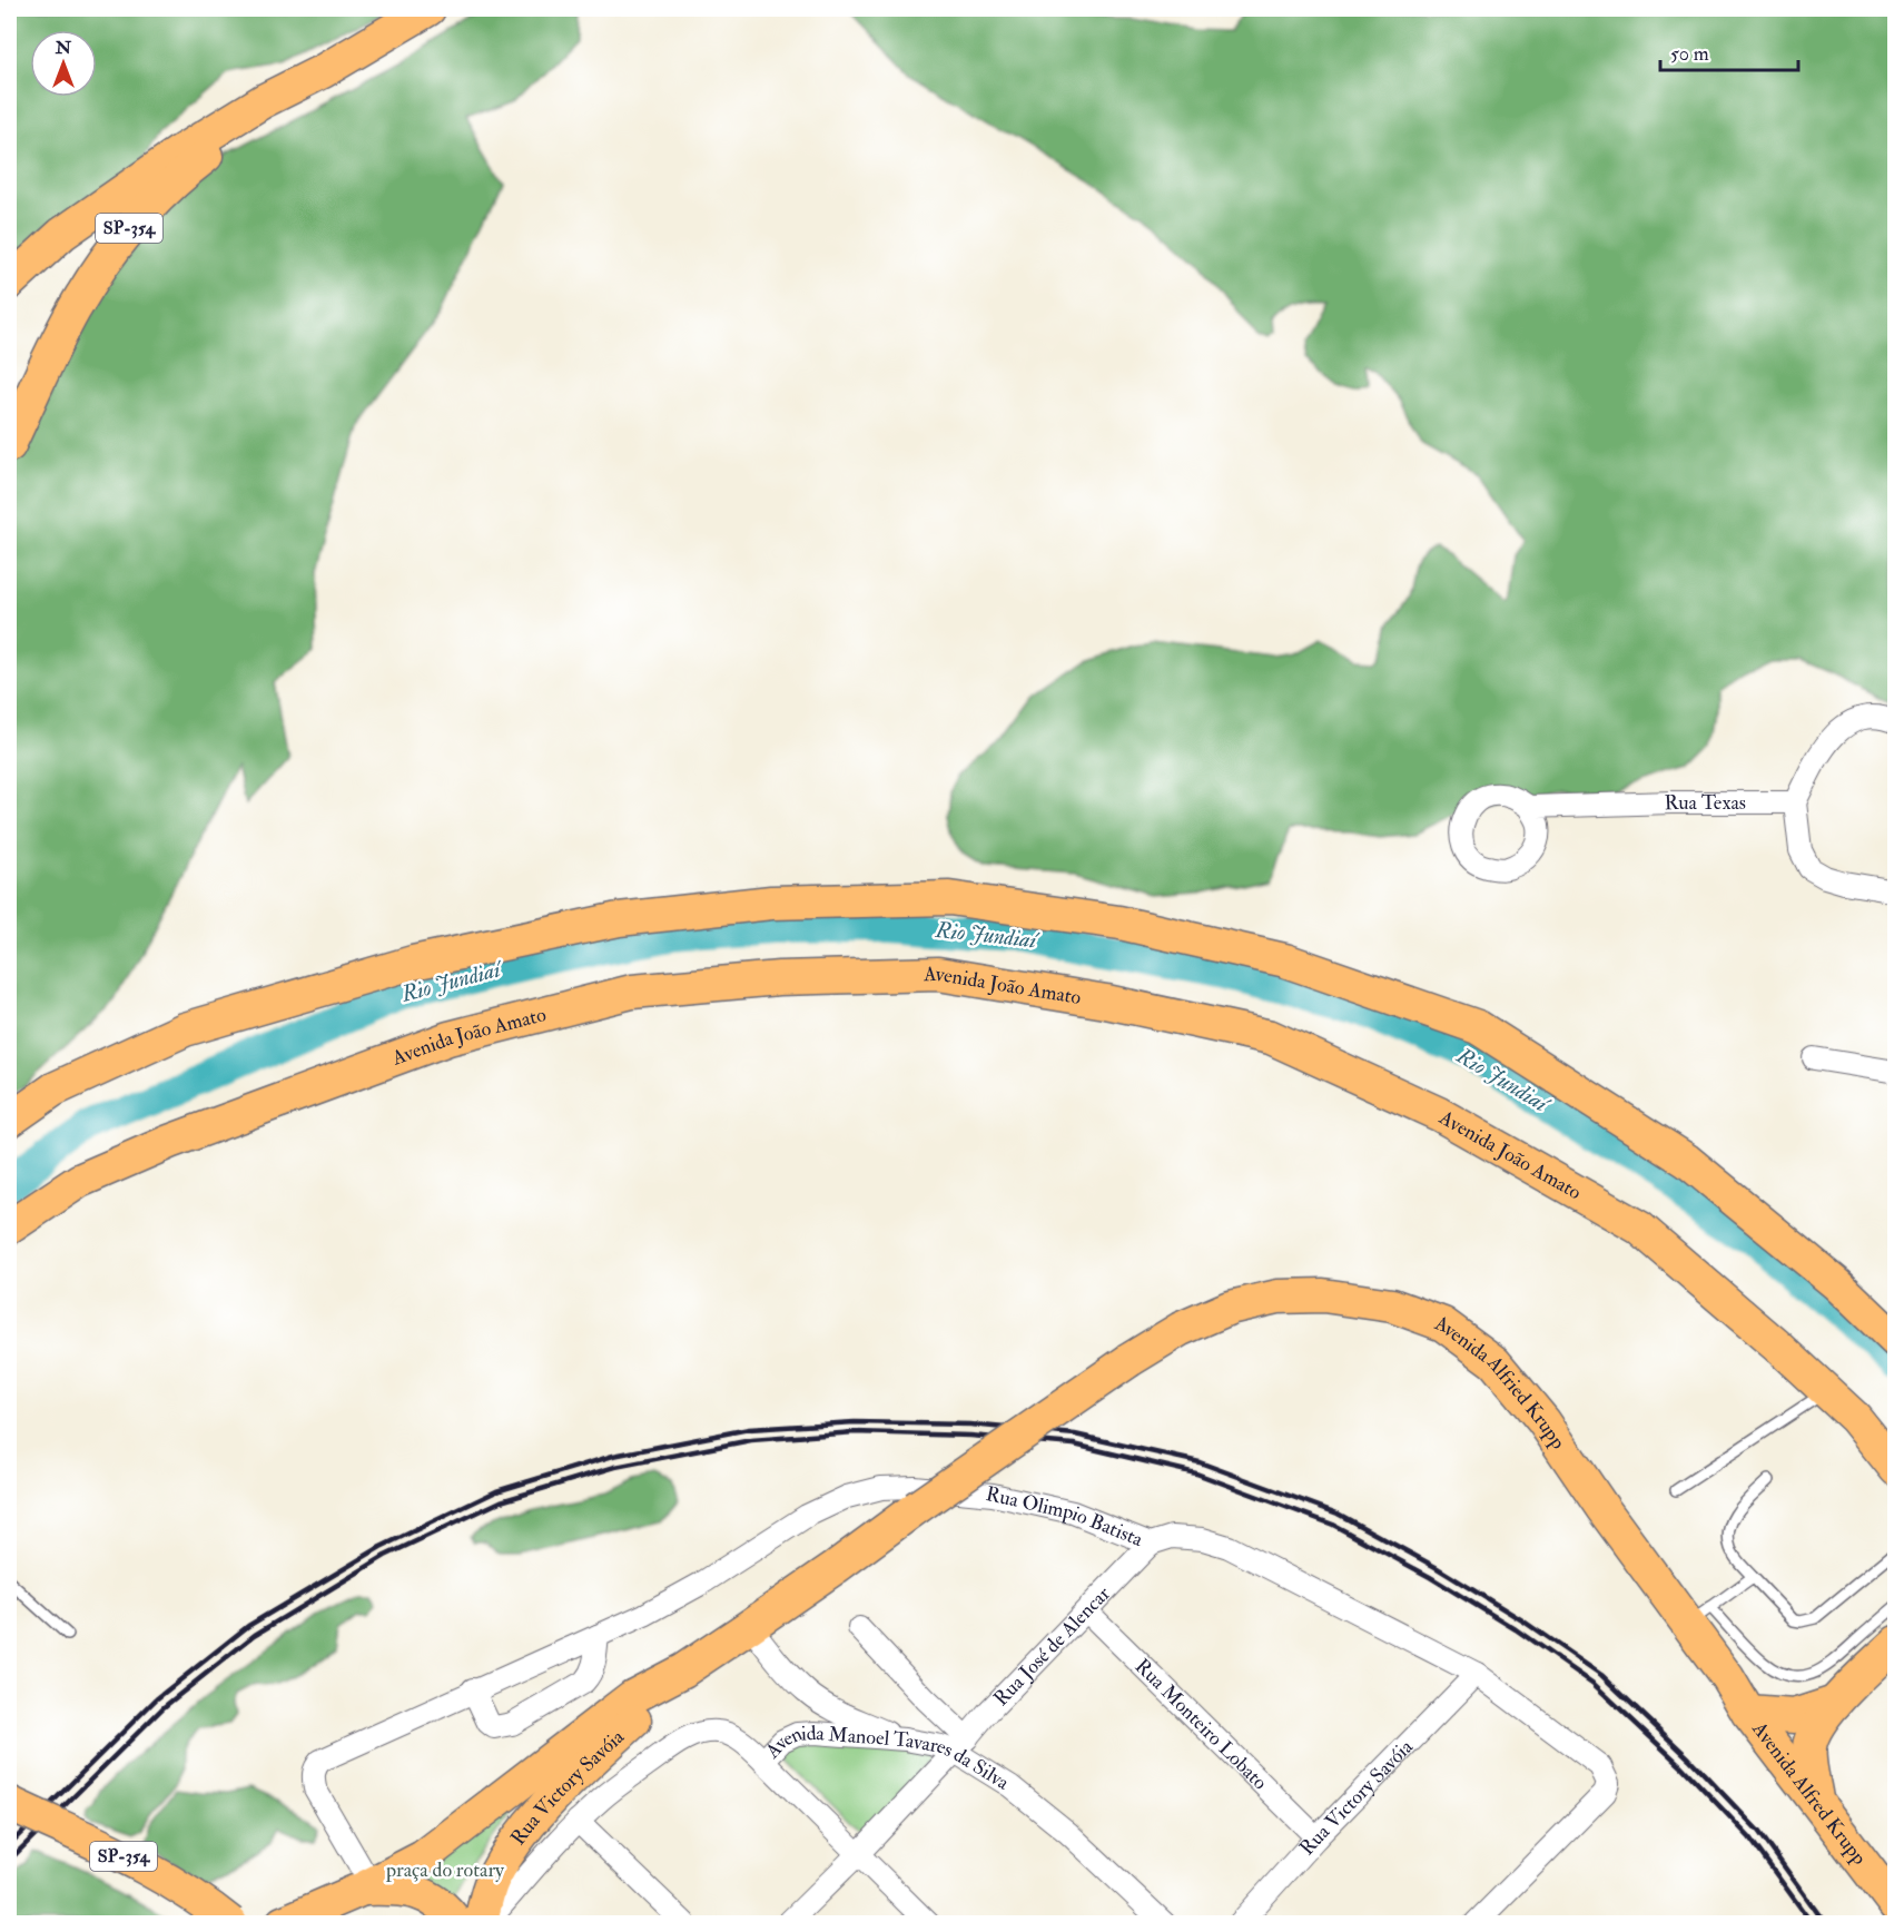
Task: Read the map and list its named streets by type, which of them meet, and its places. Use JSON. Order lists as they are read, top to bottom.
{
  "streets": {
    "main road": [
      "SP-354",
      "Avenida João Amato",
      "Avenida Alfried Krupp",
      "Rua Victory Savóia",
      "Avenida Alfred Krupp"
    ],
    "street": [
      "Rua Texas",
      "Rua Olimpio Batista",
      "Rua José de Alencar",
      "Rua Monteiro Lobato",
      "Avenida Manoel Tavares da Silva"
    ]
  },
  "crossings": [
    ["Avenida Alfried Krupp", "Rua Victory Savóia"],
    ["Avenida Alfried Krupp", "Avenida Alfred Krupp"],
    ["Rua Olimpio Batista", "Rua José de Alencar"],
    ["Rua Olimpio Batista", "Rua Victory Savóia"],
    ["Rua José de Alencar", "Rua Monteiro Lobato"],
    ["Rua José de Alencar", "Avenida Manoel Tavares da Silva"],
    ["Rua Monteiro Lobato", "Rua Victory Savóia"]
  ],
  "water": ["Rio Jundiaí"],
  "parks": ["praça do rotary"],
  "scale_bar": "50 m",
  "north": "top"
}
